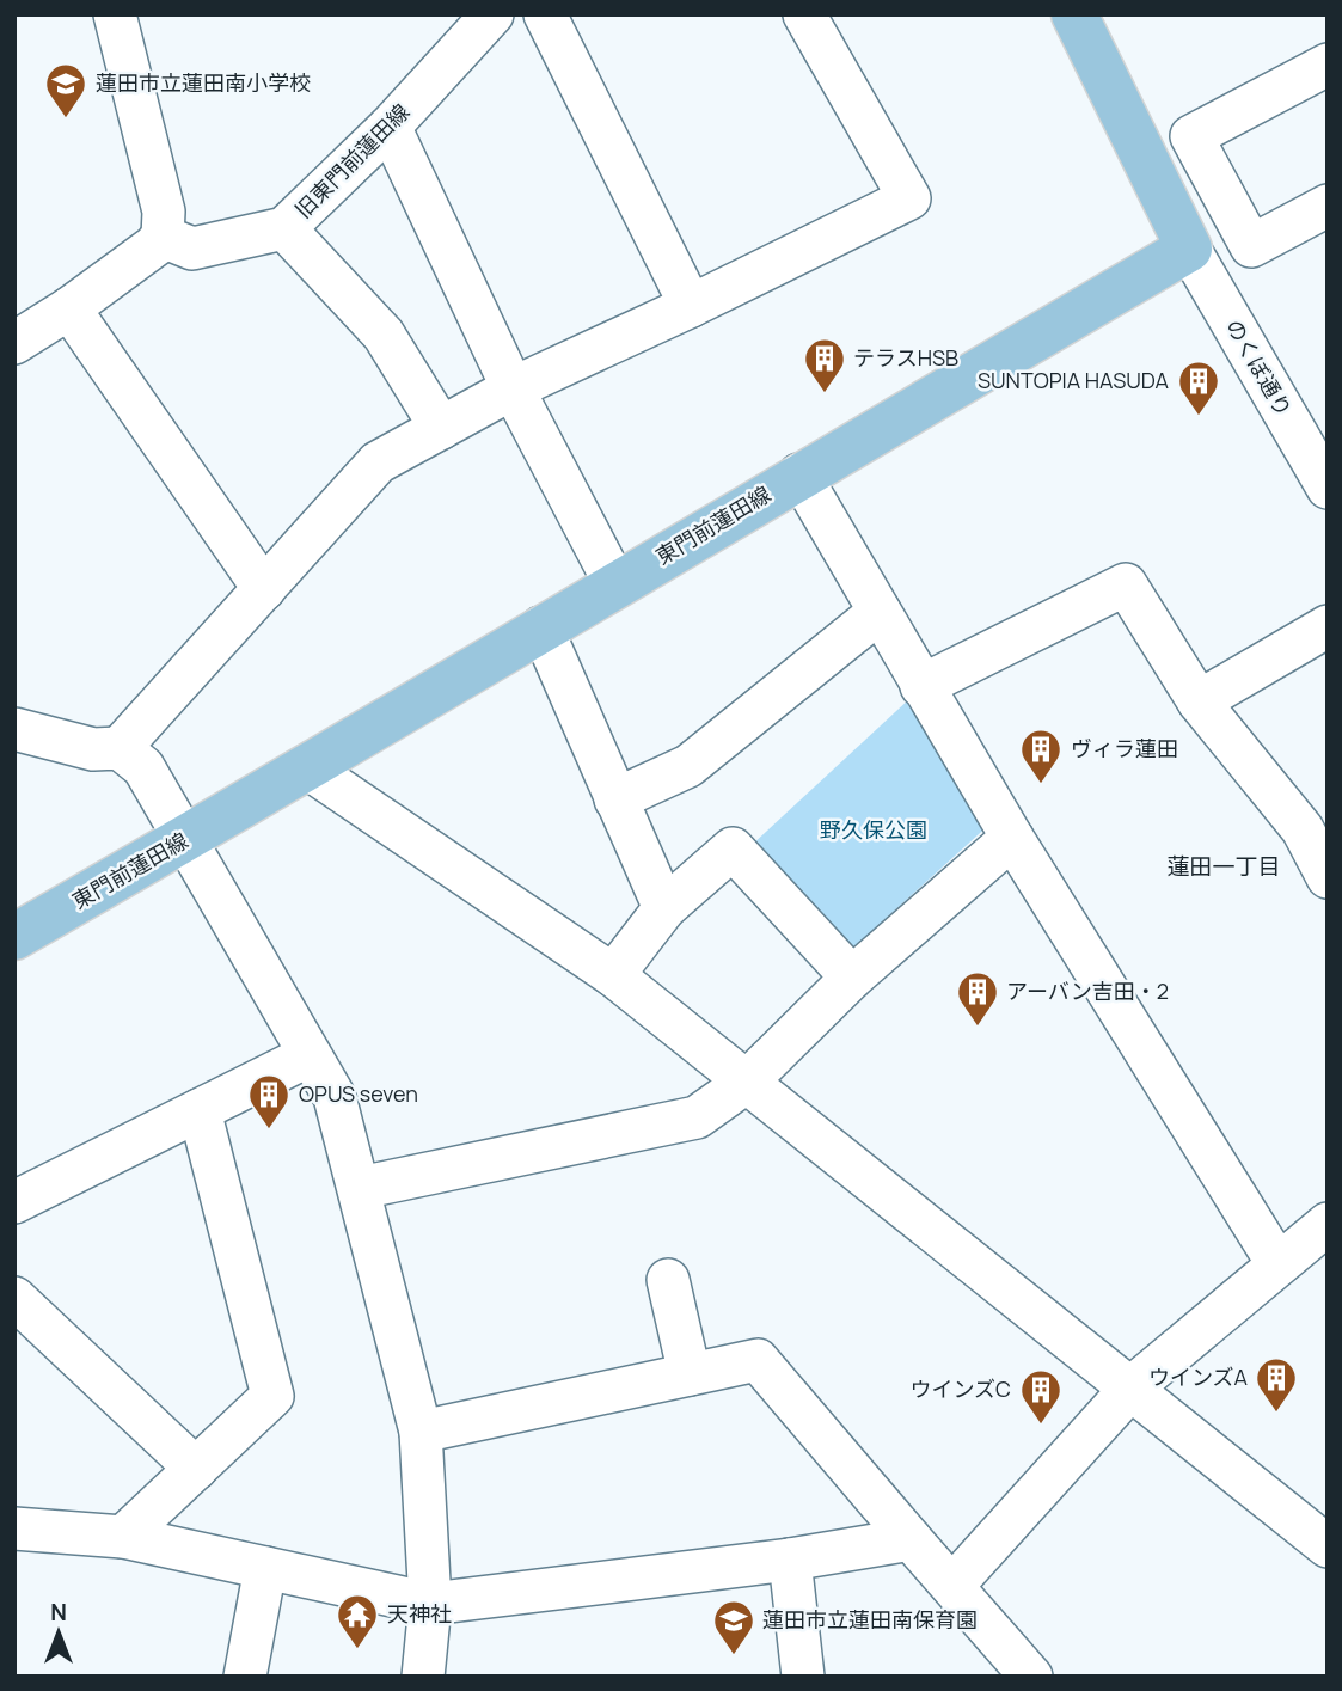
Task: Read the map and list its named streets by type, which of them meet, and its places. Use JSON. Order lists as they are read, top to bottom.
{
  "streets": {
    "main road": ["東門前蓮田線"],
    "street": ["旧東門前蓮田線", "のくぼ通り"]
  },
  "crossings": [
    ["のくぼ通り", "東門前蓮田線"]
  ],
  "districts": ["蓮田一丁目"],
  "parks": ["野久保公園"],
  "places": {
    "school or university": ["蓮田市立蓮田南小学校", "蓮田市立蓮田南保育園"],
    "building": [
      "テラスHSB",
      "SUNTOPIA HASUDA",
      "ヴィラ蓮田",
      "アーバン吉田・2",
      "OPUS seven",
      "ウインズA",
      "ウインズC"
    ],
    "temple": ["天神社"]
  },
  "north": "top"
}
